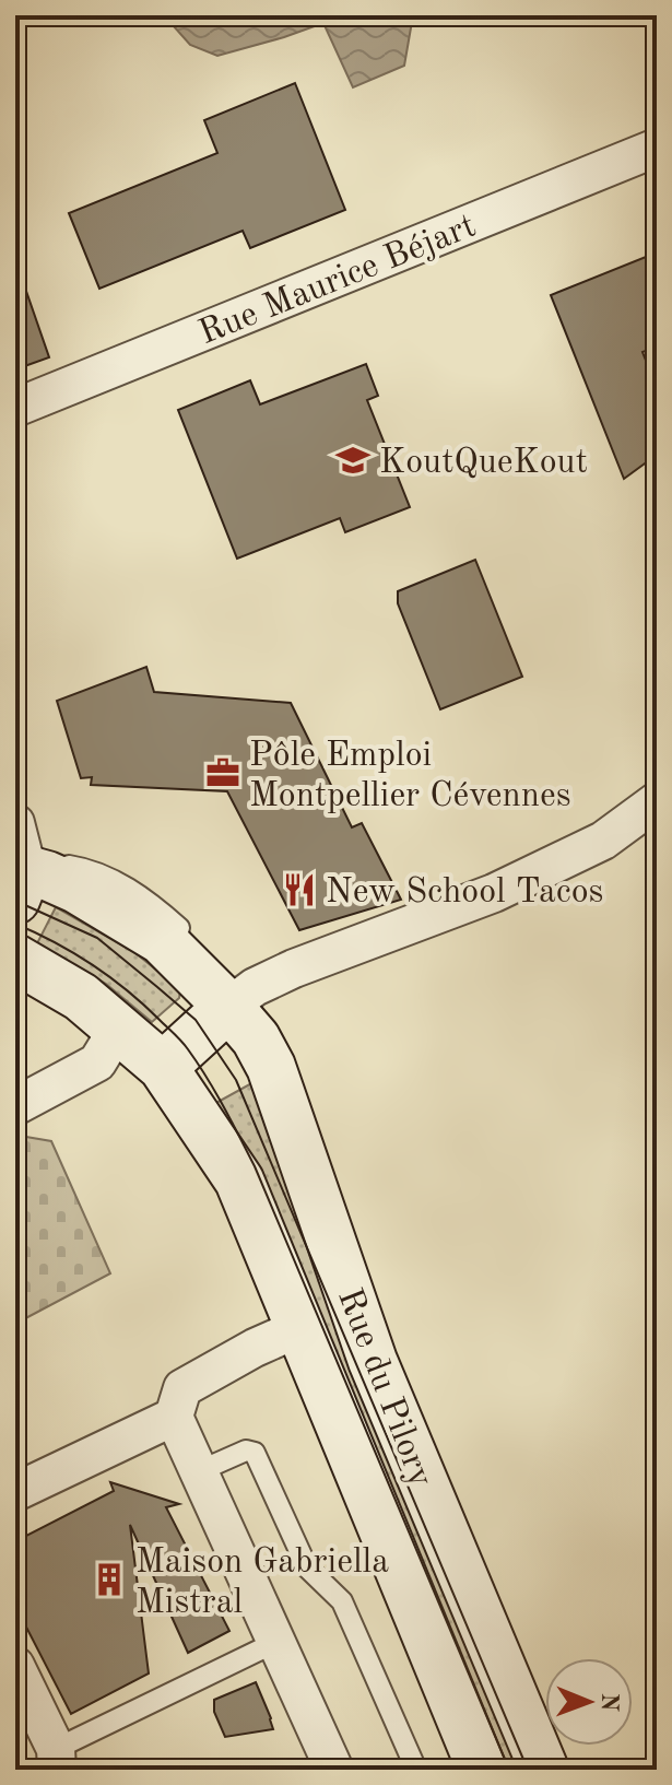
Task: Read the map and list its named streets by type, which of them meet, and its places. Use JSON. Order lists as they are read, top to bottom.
{
  "streets": {
    "main road": ["Rue du Pilory"],
    "street": ["Rue Maurice Béjart"]
  },
  "places": {
    "school or university": ["KoutQueKout"],
    "office": ["Pôle Emploi Montpellier Cévennes"],
    "restaurant": ["New School Tacos"],
    "building": ["Maison Gabriella Mistral"]
  },
  "north": "right"
}
